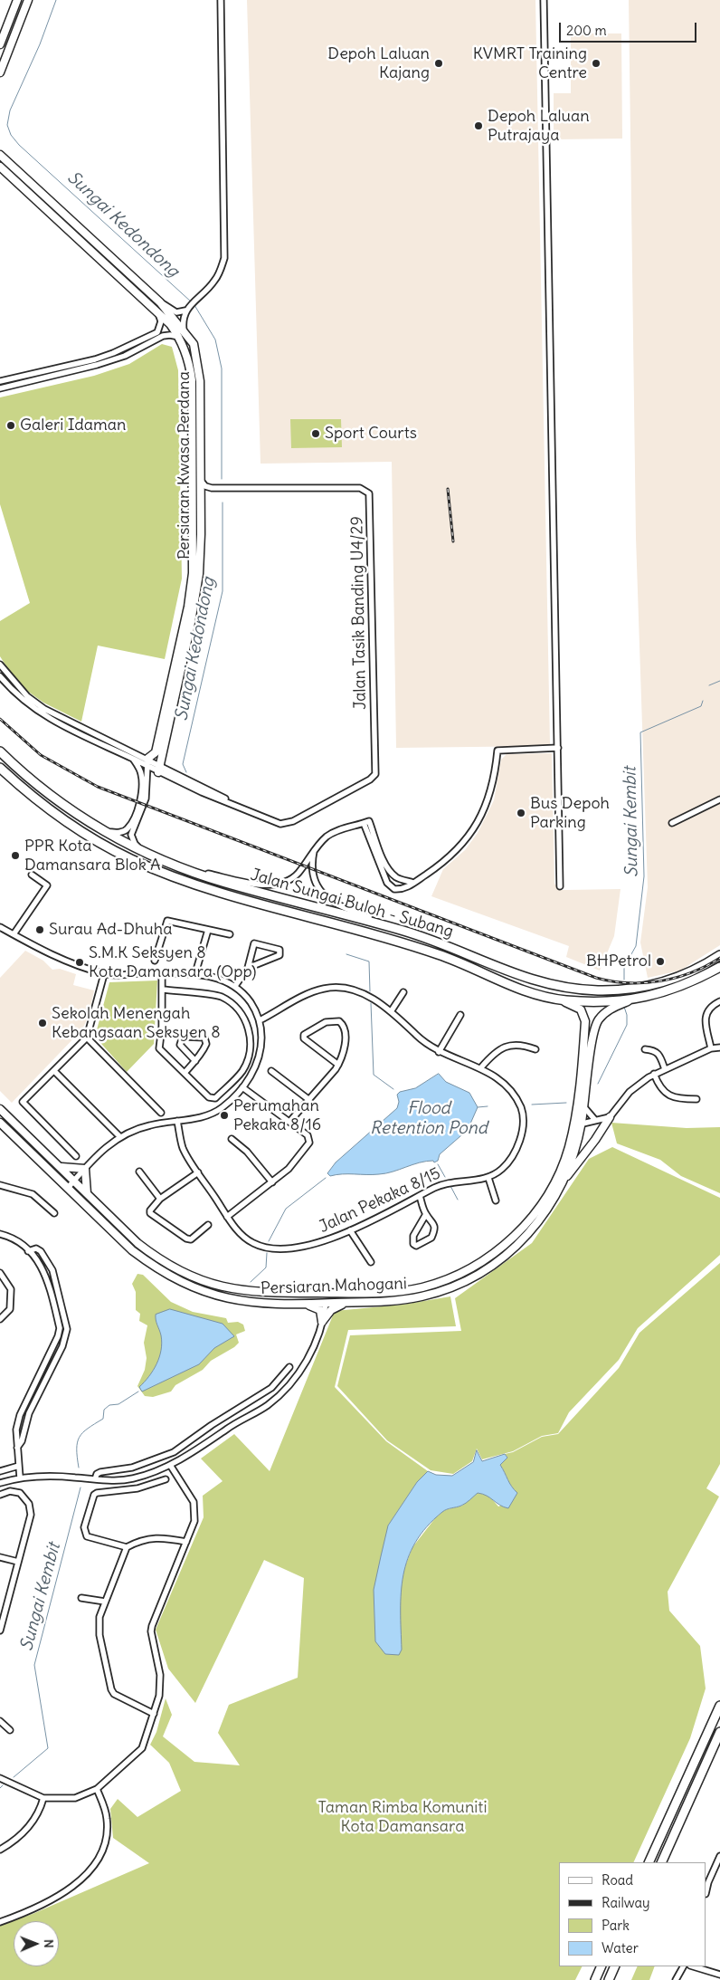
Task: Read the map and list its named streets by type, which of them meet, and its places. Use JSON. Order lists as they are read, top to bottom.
{
  "streets": {
    "highway": ["Jalan Sungai Buloh - Subang"],
    "main road": ["Persiaran Kwasa Perdana", "Persiaran Mahogani"],
    "street": ["Jalan Tasik Banding U4/29", "Jalan Pekaka 8/15"]
  },
  "crossings": [
    ["Persiaran Kwasa Perdana", "Jalan Tasik Banding U4/29"],
    ["Jalan Sungai Buloh - Subang", "Persiaran Mahogani"]
  ],
  "water": ["Sungai Kedondong", "Sungai Kembit", "Flood Retention Pond"],
  "parks": ["Taman Rimba Komuniti Kota Damansara"],
  "places": [
    "Depoh Laluan Kajang",
    "KVMRT Training Centre",
    "Depoh Laluan Putrajaya",
    "Galeri Idaman",
    "Sport Courts",
    "Bus Depoh Parking",
    "PPR Kota Damansara Blok A",
    "Surau Ad-Dhuha",
    "BHPetrol",
    "S.M.K Seksyen 8 Kota Damansara (Opp)",
    "Sekolah Menengah Kebangsaan Seksyen 8",
    "Perumahan Pekaka 8/16"
  ],
  "legend": [
    "Road",
    "Railway",
    "Park",
    "Water"
  ],
  "scale_bar": "200 m",
  "north": "right"
}
